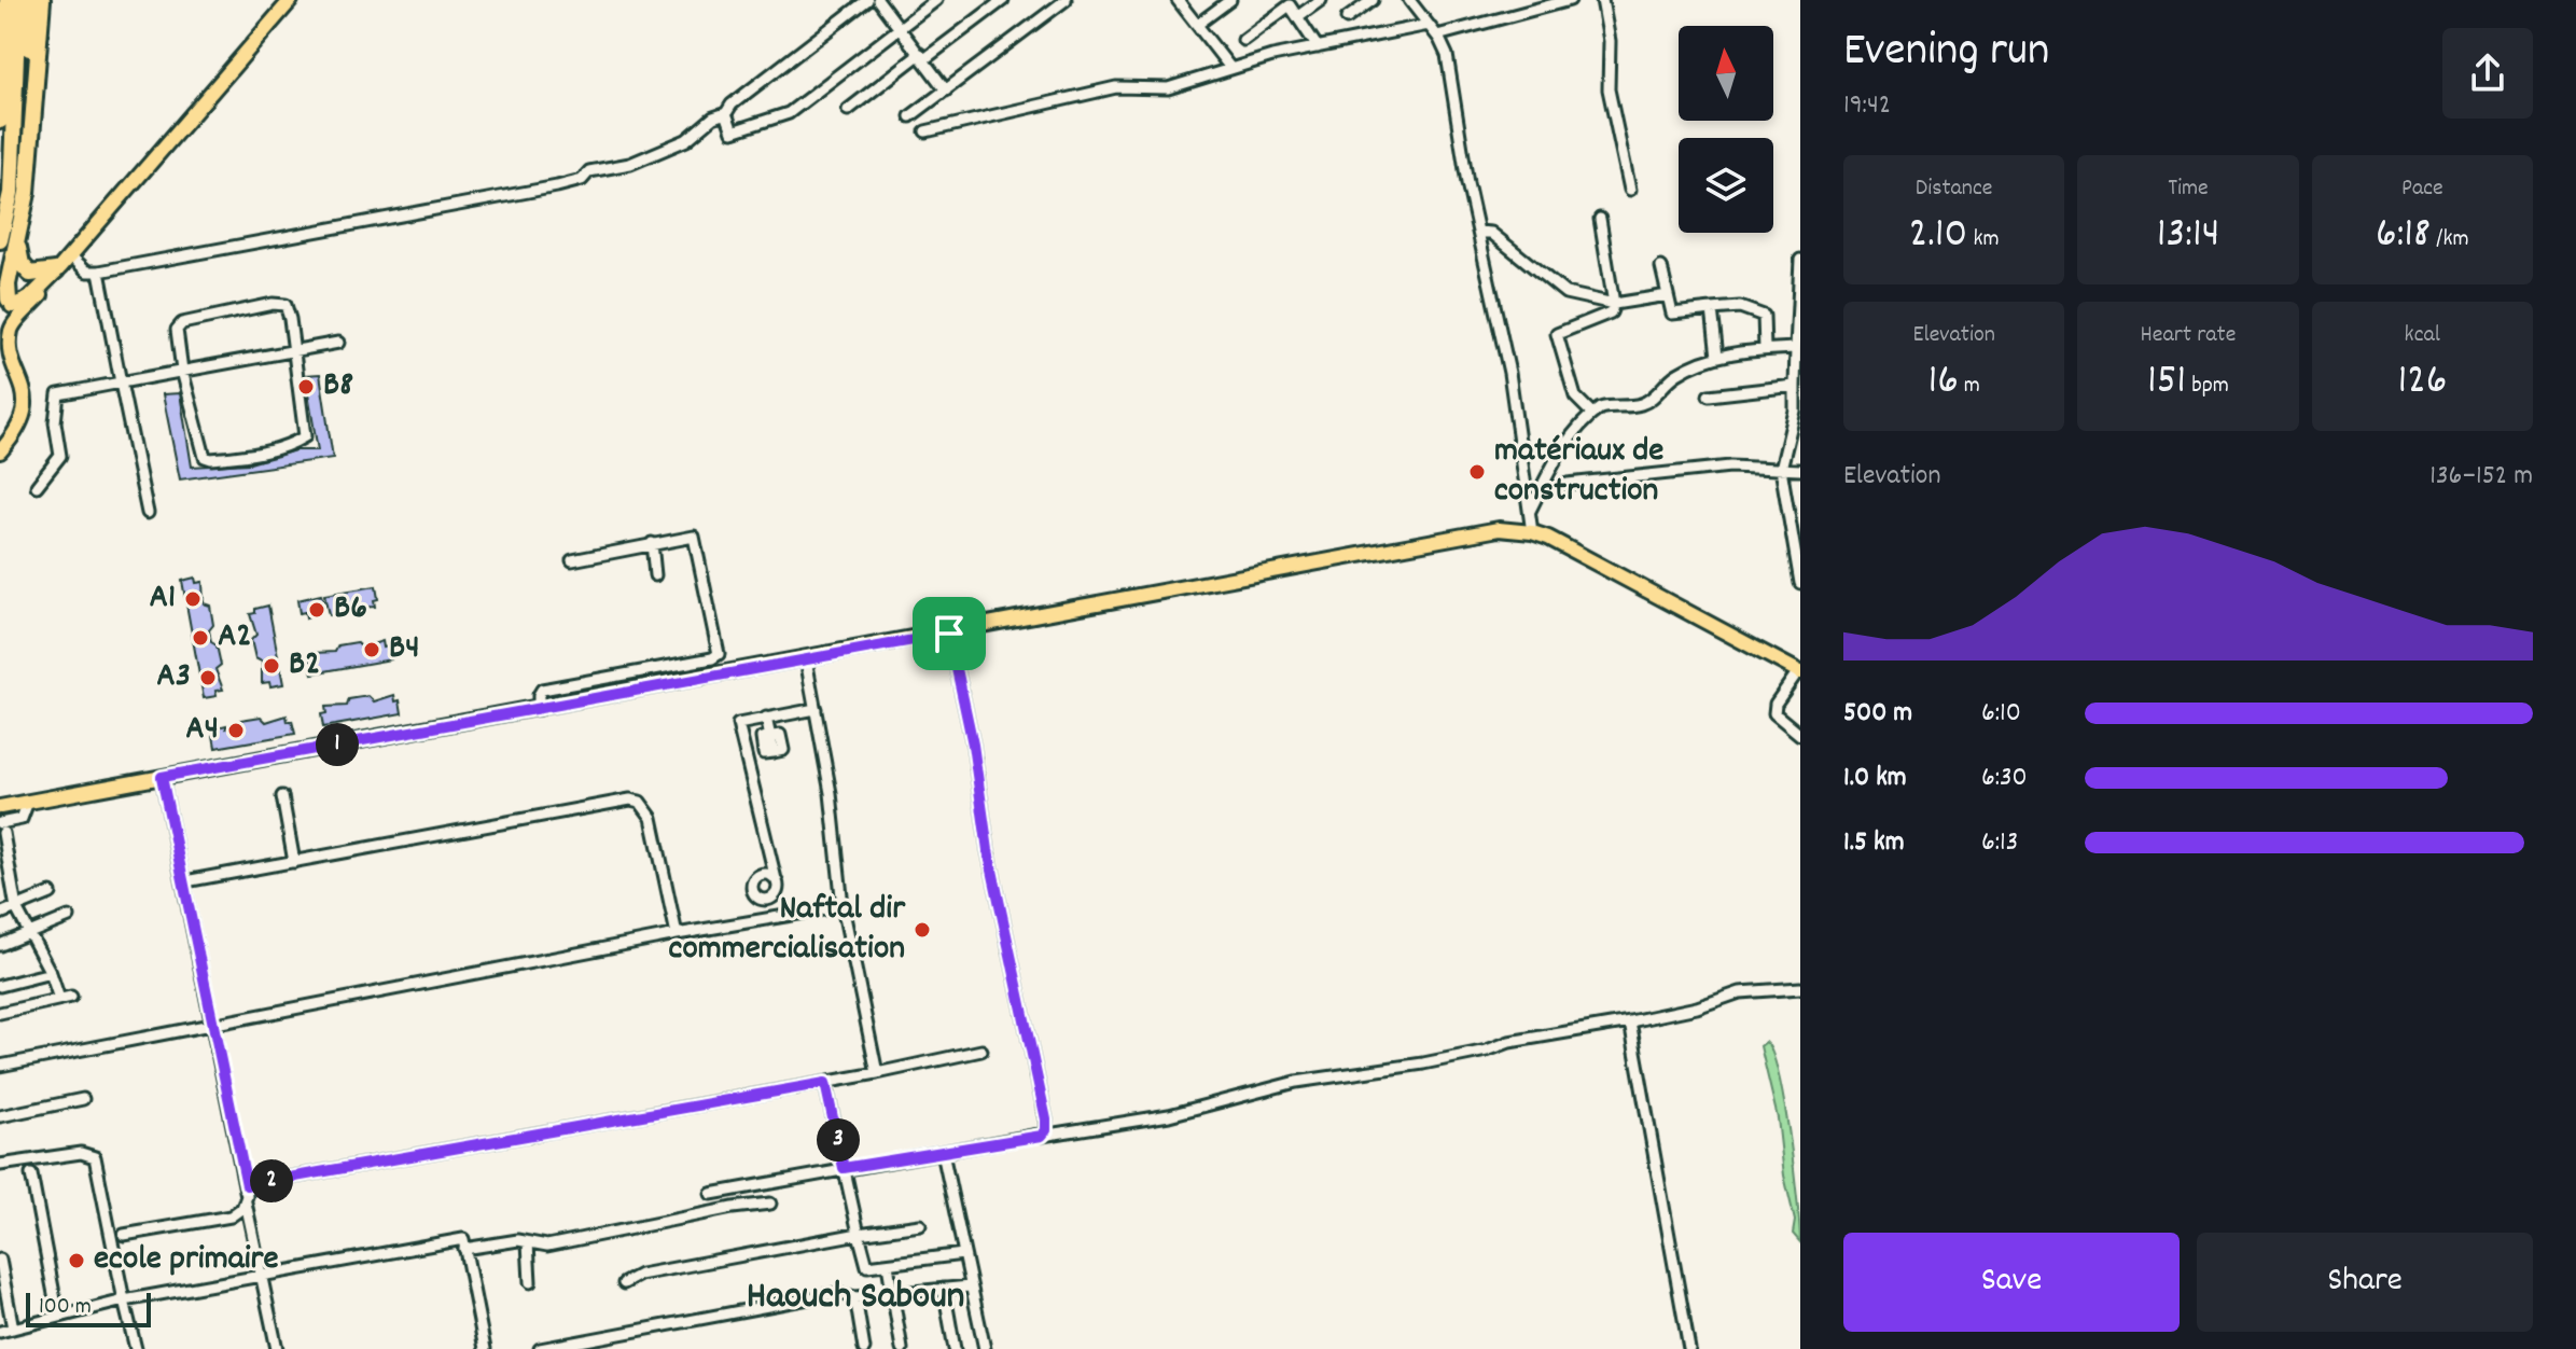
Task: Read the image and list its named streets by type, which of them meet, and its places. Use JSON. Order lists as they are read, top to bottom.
{
  "districts": ["Haouch Saboun"],
  "places": [
    "B8",
    "matériaux de construction",
    "A1",
    "B6",
    "A2",
    "B4",
    "B2",
    "A3",
    "A4",
    "Naftal dir commercialisation",
    "ecole primaire"
  ],
  "scale_bar": "100 m",
  "north": "top",
  "page": {
    "heading": ["Evening run", "19:42"],
    "stats": [
      ["Distance", "2.10 km"],
      ["Time", "13:14"],
      ["Pace", "6:18 /km"],
      ["Elevation", "16 m"],
      ["Heart rate", "151 bpm"],
      ["kcal", "126"]
    ],
    "chart": ["Elevation", "136–152 m"],
    "list": [
      {
        "name": "500 m",
        "note": "6:10"
      },
      {
        "name": "1.0 km",
        "note": "6:30"
      },
      {
        "name": "1.5 km",
        "note": "6:13"
      }
    ],
    "pins": ["1", "3", "2"],
    "buttons": ["Save", "Share"],
    "scale": "100 m"
  }
}
